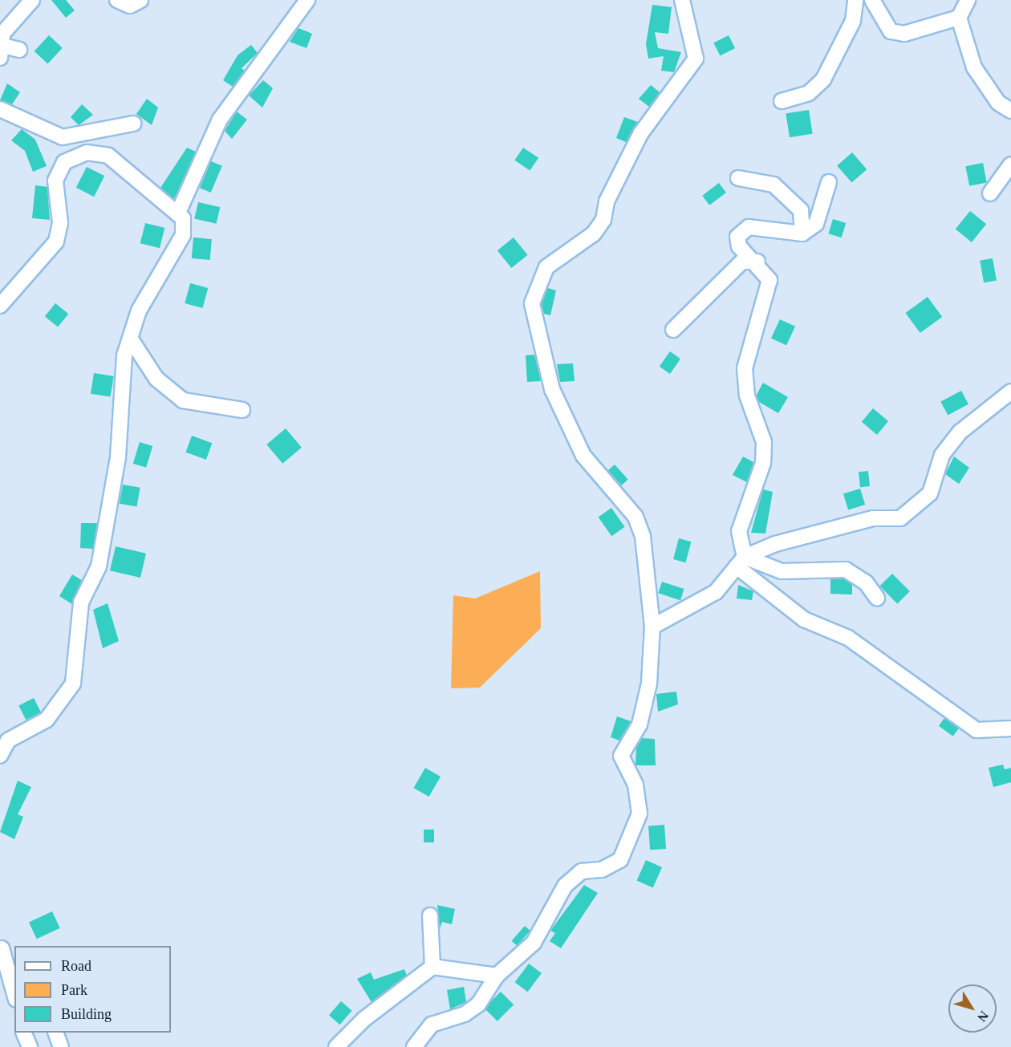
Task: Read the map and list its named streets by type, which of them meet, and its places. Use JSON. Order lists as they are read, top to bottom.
{
  "legend": ["Road", "Park", "Building"],
  "north": "bottom right"
}
